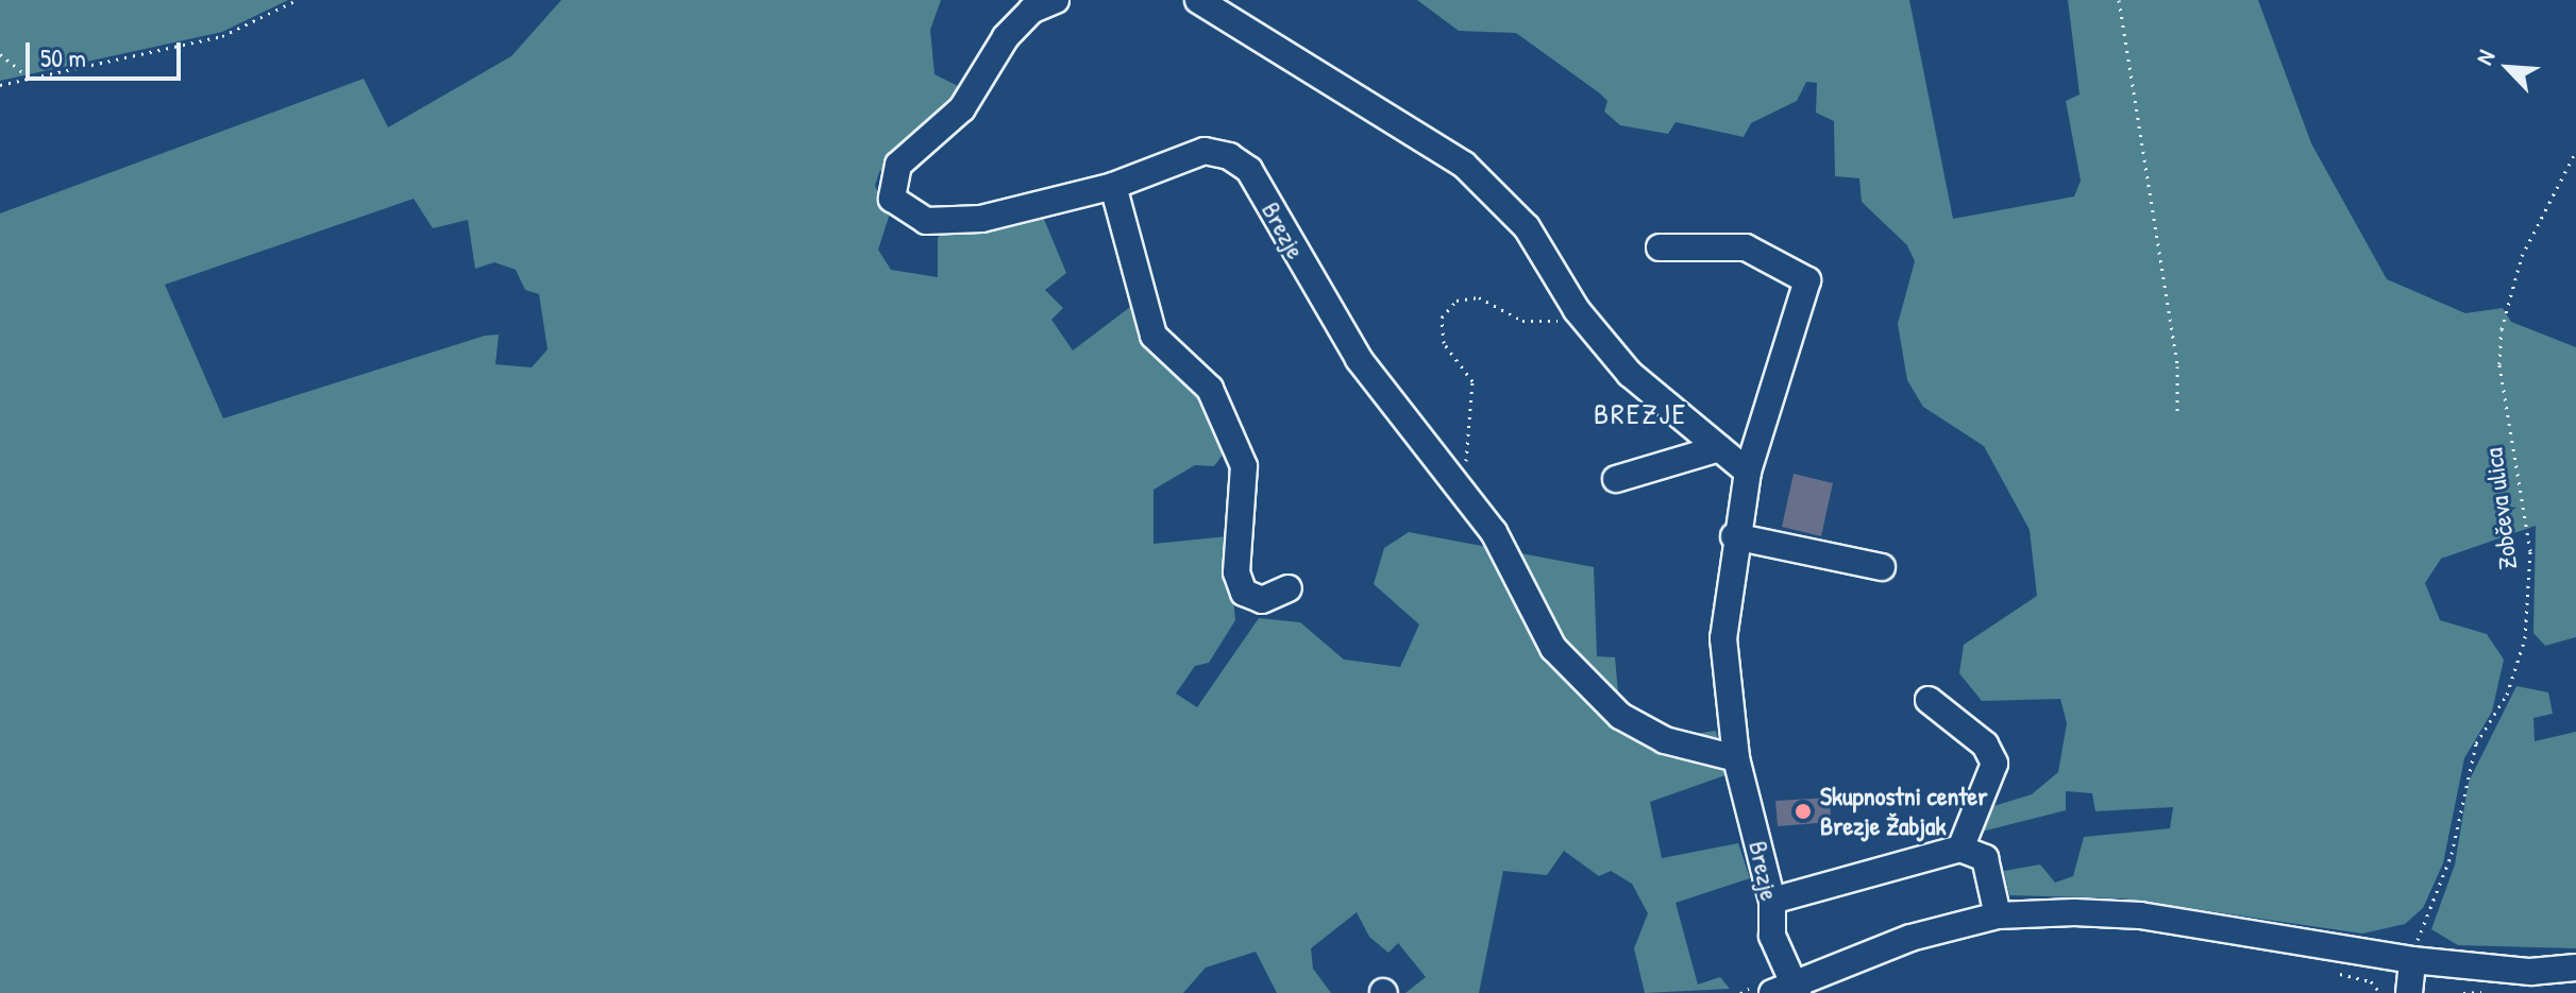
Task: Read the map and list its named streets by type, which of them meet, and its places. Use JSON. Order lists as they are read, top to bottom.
{
  "streets": {
    "street": ["Brezje"],
    "path": ["Zobčeva ulica"]
  },
  "districts": ["BREZJE"],
  "places": ["Skupnostni center Brezje Žabjak"],
  "scale_bar": "50 m",
  "north": "top left"
}
